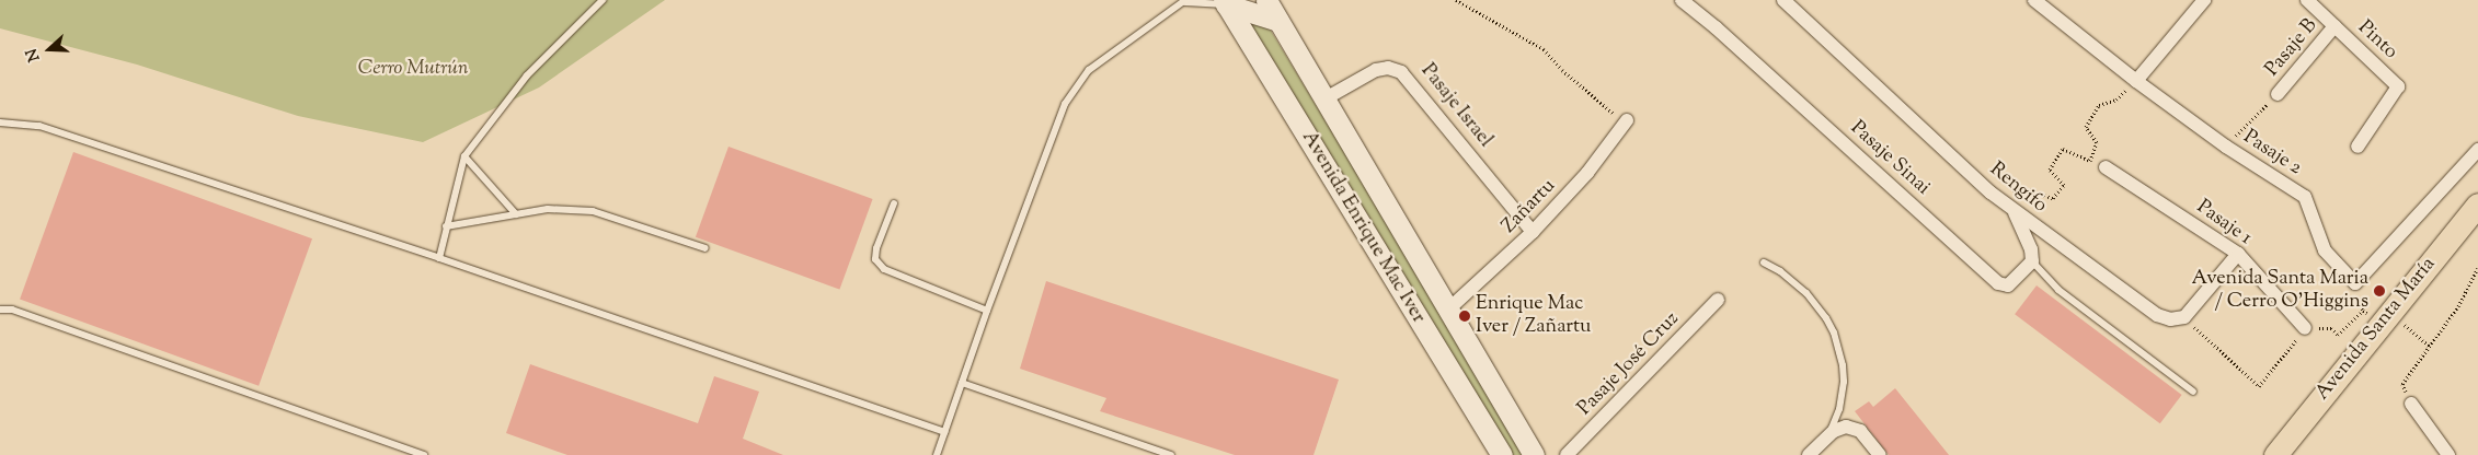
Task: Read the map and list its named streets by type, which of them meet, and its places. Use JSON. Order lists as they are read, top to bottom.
{
  "streets": {
    "main road": ["Avenida Enrique Mac Iver", "Avenida Santa María"],
    "street": [
      "Pinto",
      "Pasaje B",
      "Pasaje Israel",
      "Pasaje 2",
      "Pasaje Sinai",
      "Rengifo",
      "Zañartu",
      "Pasaje 1",
      "Pasaje José Cruz"
    ]
  },
  "crossings": [
    ["Pinto", "Pasaje B"],
    ["Pasaje Israel", "Zañartu"],
    ["Pasaje Israel", "Avenida Enrique Mac Iver"],
    ["Zañartu", "Avenida Enrique Mac Iver"]
  ],
  "parks": ["Cerro Mutrún"],
  "places": ["Avenida Santa Maria / Cerro O'Higgins", "Enrique Mac Iver / Zañartu"],
  "north": "left"
}
